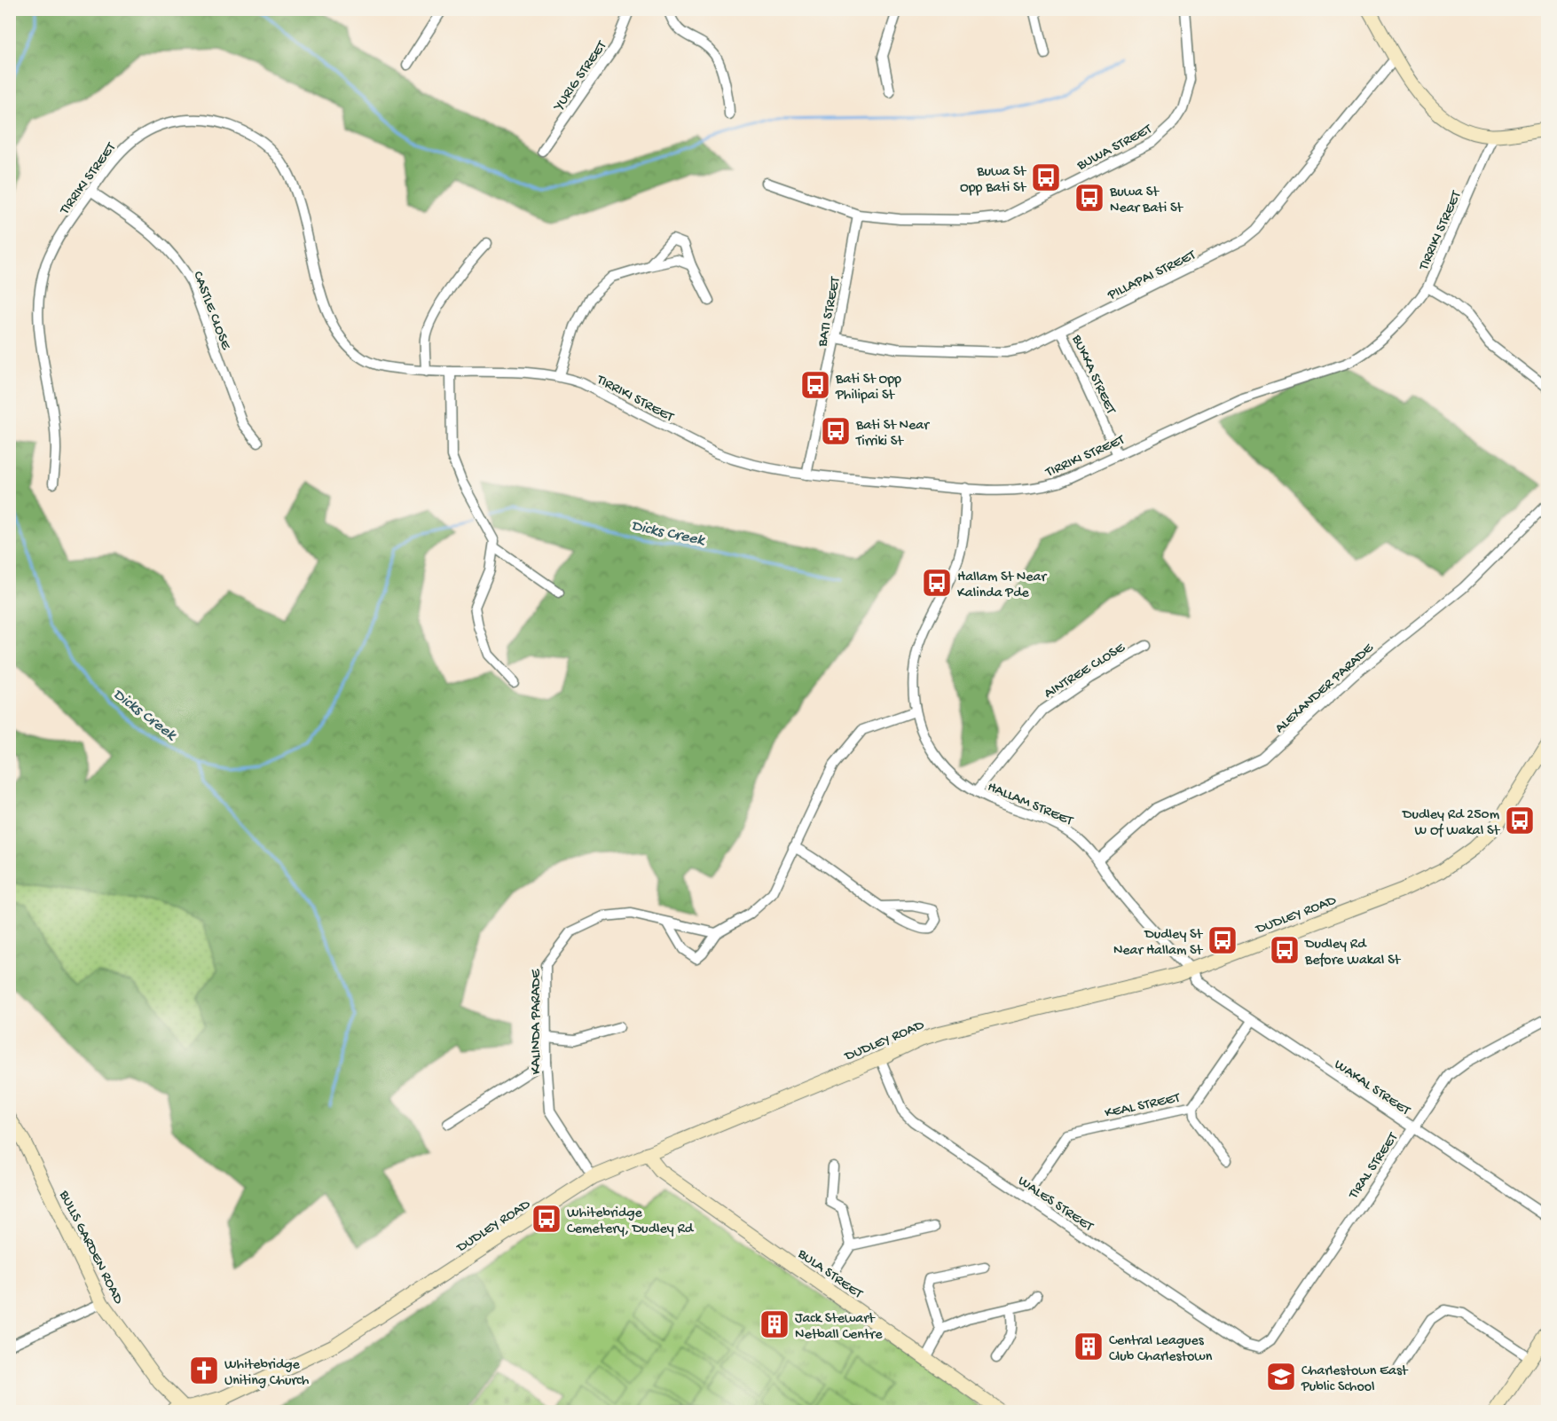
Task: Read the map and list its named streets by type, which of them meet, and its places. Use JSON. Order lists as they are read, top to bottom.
{
  "streets": {
    "main road": ["DUDLEY ROAD", "BULLS GARDEN ROAD", "BULA STREET"],
    "street": [
      "YURIG STREET",
      "BUWA STREET",
      "TIRRIKI STREET",
      "PILLAPAI STREET",
      "CASTLE CLOSE",
      "BATI STREET",
      "BUKKA STREET",
      "AINTREE CLOSE",
      "ALEXANDER PARADE",
      "HALLAM STREET",
      "KALINDA PARADE",
      "WAKAL STREET",
      "KEAL STREET",
      "TIRAL STREET",
      "WALES STREET"
    ]
  },
  "crossings": [
    ["BUWA STREET", "BATI STREET"],
    ["TIRRIKI STREET", "CASTLE CLOSE"],
    ["TIRRIKI STREET", "BATI STREET"],
    ["TIRRIKI STREET", "BUKKA STREET"],
    ["TIRRIKI STREET", "HALLAM STREET"],
    ["PILLAPAI STREET", "BATI STREET"],
    ["PILLAPAI STREET", "BUKKA STREET"],
    ["AINTREE CLOSE", "HALLAM STREET"],
    ["ALEXANDER PARADE", "HALLAM STREET"],
    ["HALLAM STREET", "DUDLEY ROAD"],
    ["HALLAM STREET", "WAKAL STREET"],
    ["DUDLEY ROAD", "KALINDA PARADE"],
    ["DUDLEY ROAD", "WAKAL STREET"],
    ["DUDLEY ROAD", "WALES STREET"],
    ["DUDLEY ROAD", "BULLS GARDEN ROAD"],
    ["DUDLEY ROAD", "BULA STREET"],
    ["WAKAL STREET", "KEAL STREET"],
    ["WAKAL STREET", "TIRAL STREET"],
    ["KEAL STREET", "WALES STREET"],
    ["TIRAL STREET", "WALES STREET"]
  ],
  "water": ["Dicks Creek"],
  "places": {
    "bus stop": [
      "Buwa St Opp Bati St",
      "Buwa St Near Bati St",
      "Bati St Opp Philipai St",
      "Bati St Near Tirriki St",
      "Hallam St Near Kalinda Pde",
      "Dudley Rd 250m W Of Wakal St",
      "Dudley St Near Hallam St",
      "Dudley Rd Before Wakal St",
      "Whitebridge Cemetery, Dudley Rd"
    ],
    "building": ["Jack Stewart Netball Centre", "Central Leagues Club Charlestown"],
    "church": ["Whitebridge Uniting Church"],
    "school or university": ["Charlestown East Public School"]
  }
}
